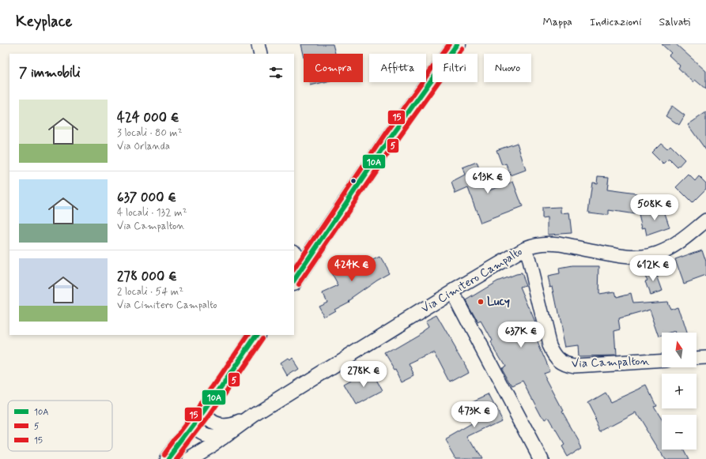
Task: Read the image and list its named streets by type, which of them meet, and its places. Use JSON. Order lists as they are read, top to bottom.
{
  "streets": {
    "street": ["Via Cimitero Campalto", "Via Campalton"]
  },
  "crossings": [
    ["Via Cimitero Campalto", "Via Campalton"]
  ],
  "places": ["Lucy"],
  "lines": ["transit line 10A", "transit line 15", "transit line 5"],
  "legend": ["10A", "5", "15"],
  "north": "top",
  "page": {
    "header": "Keyplace",
    "nav": ["Mappa", "Indicazioni", "Salvati"],
    "chip": [
      "Compra",
      "Affitta",
      "Filtri",
      "Nuovo"
    ],
    "heading": "7 immobili",
    "list": [
      {
        "name": "424 000 €",
        "note": "3 locali · 80 m² · Via Orlanda"
      },
      {
        "name": "637 000 €",
        "note": "4 locali · 132 m² · Via Campalton"
      },
      {
        "name": "278 000 €",
        "note": "2 locali · 54 m² · Via Cimitero Campalto"
      }
    ],
    "price": [
      "613K €",
      "508K €",
      "424K €",
      "612K €",
      "637K €",
      "278K €",
      "473K €"
    ],
    "map_buttons": ["+", "−"]
  }
}
